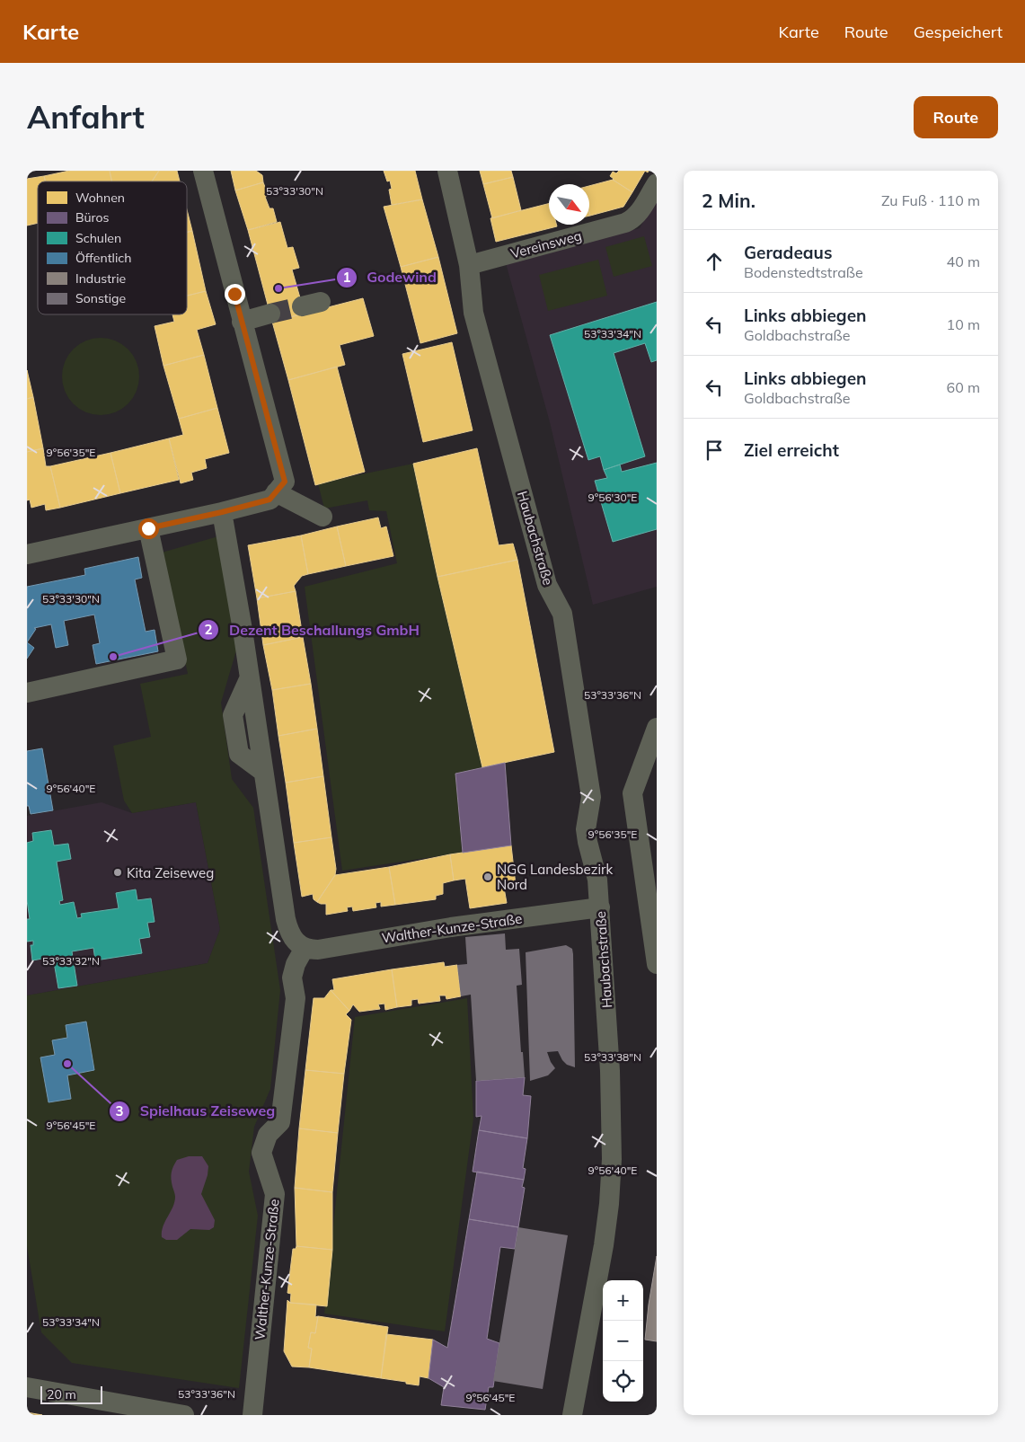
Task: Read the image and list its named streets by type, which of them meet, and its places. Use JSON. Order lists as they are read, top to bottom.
{
  "streets": {
    "street": ["Vereinsweg", "Haubachstraße", "Walther-Kunze-Straße"]
  },
  "crossings": [
    ["Vereinsweg", "Haubachstraße"],
    ["Haubachstraße", "Walther-Kunze-Straße"]
  ],
  "places": [
    "Godewind",
    "Dezent Beschallungs GmbH",
    "Kita Zeiseweg",
    "NGG Landesbezirk Nord",
    "Spielhaus Zeiseweg"
  ],
  "legend": [
    "Wohnen",
    "Büros",
    "Schulen",
    "Öffentlich",
    "Industrie",
    "Sonstige"
  ],
  "scale_bar": "20 m",
  "north": "bottom right",
  "page": {
    "header": "Karte",
    "nav": ["Karte", "Route", "Gespeichert"],
    "buttons": "Route",
    "title": "Anfahrt",
    "heading": ["2 Min.", "Zu Fuß · 110 m"],
    "list": [
      ["Geradeaus", "Bodenstedtstraße", "40 m"],
      ["Links abbiegen", "Goldbachstraße", "10 m"],
      ["Links abbiegen", "Goldbachstraße", "60 m"],
      "Ziel erreicht"
    ],
    "map_buttons": ["+", "−"],
    "scale": "20 m"
  },
  "coordinates": [
    "53°33'30\"N",
    "53°33'34\"N",
    "9°56'35\"E",
    "9°56'30\"E",
    "53°33'36\"N",
    "9°56'40\"E",
    "53°33'32\"N",
    "53°33'38\"N",
    "9°56'45\"E"
  ]
}
